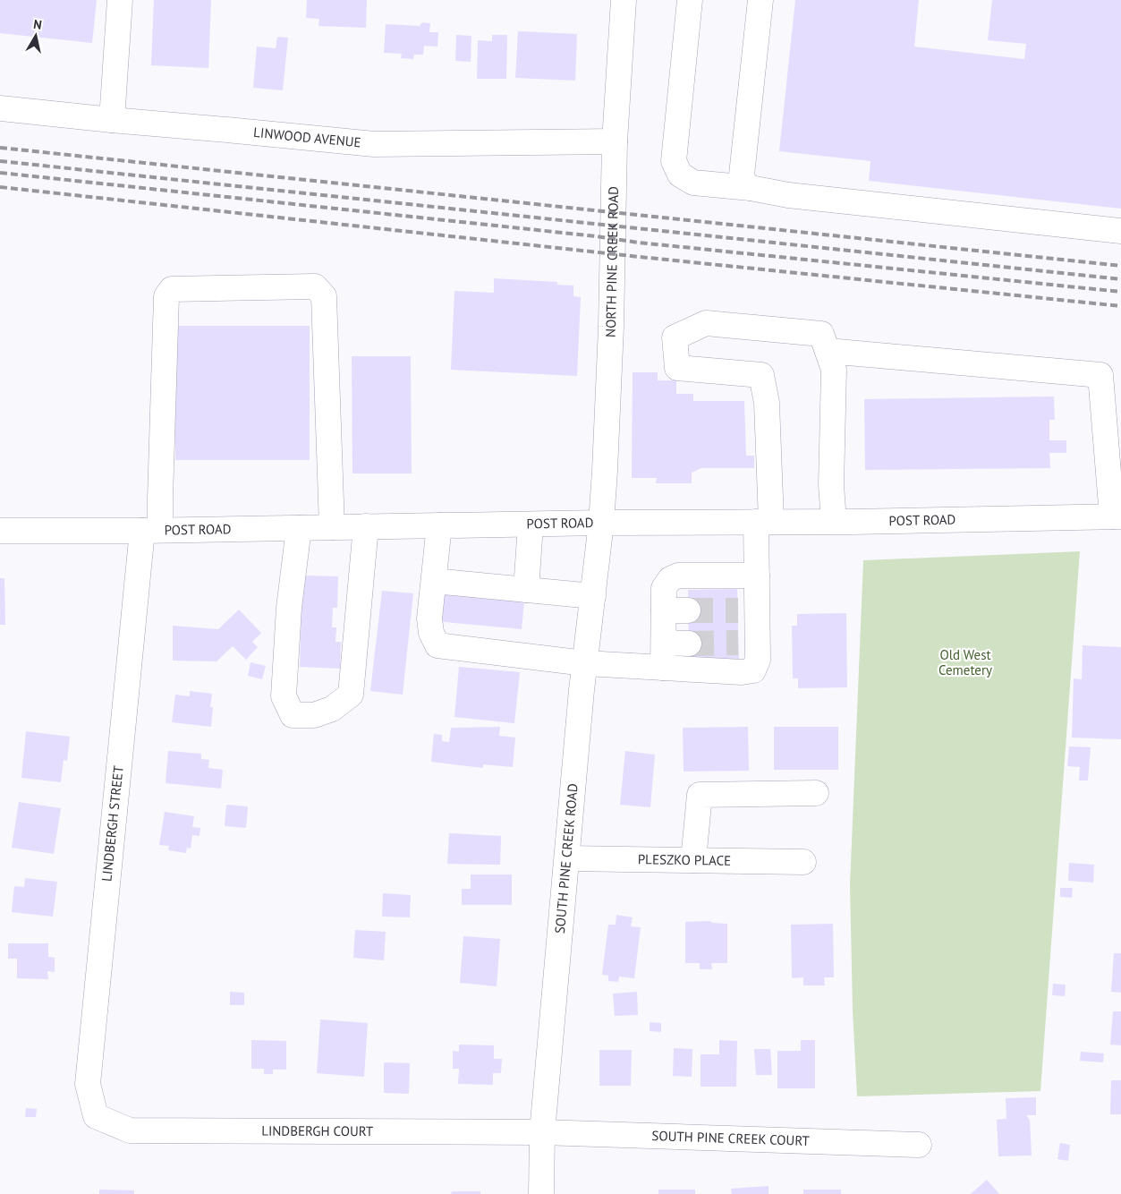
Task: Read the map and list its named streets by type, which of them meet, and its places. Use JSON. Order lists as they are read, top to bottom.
{
  "streets": {
    "street": [
      "LINWOOD AVENUE",
      "NORTH PINE CREEK ROAD",
      "POST ROAD",
      "LINDBERGH STREET",
      "SOUTH PINE CREEK ROAD",
      "PLESZKO PLACE",
      "LINDBERGH COURT",
      "SOUTH PINE CREEK COURT"
    ]
  },
  "crossings": [
    ["LINWOOD AVENUE", "NORTH PINE CREEK ROAD"],
    ["NORTH PINE CREEK ROAD", "POST ROAD"],
    ["NORTH PINE CREEK ROAD", "SOUTH PINE CREEK ROAD"],
    ["POST ROAD", "LINDBERGH STREET"],
    ["POST ROAD", "SOUTH PINE CREEK ROAD"],
    ["LINDBERGH STREET", "LINDBERGH COURT"],
    ["SOUTH PINE CREEK ROAD", "PLESZKO PLACE"],
    ["SOUTH PINE CREEK ROAD", "LINDBERGH COURT"],
    ["SOUTH PINE CREEK ROAD", "SOUTH PINE CREEK COURT"],
    ["LINDBERGH COURT", "SOUTH PINE CREEK COURT"]
  ],
  "parks": ["Old West Cemetery"],
  "north": "top"
}
